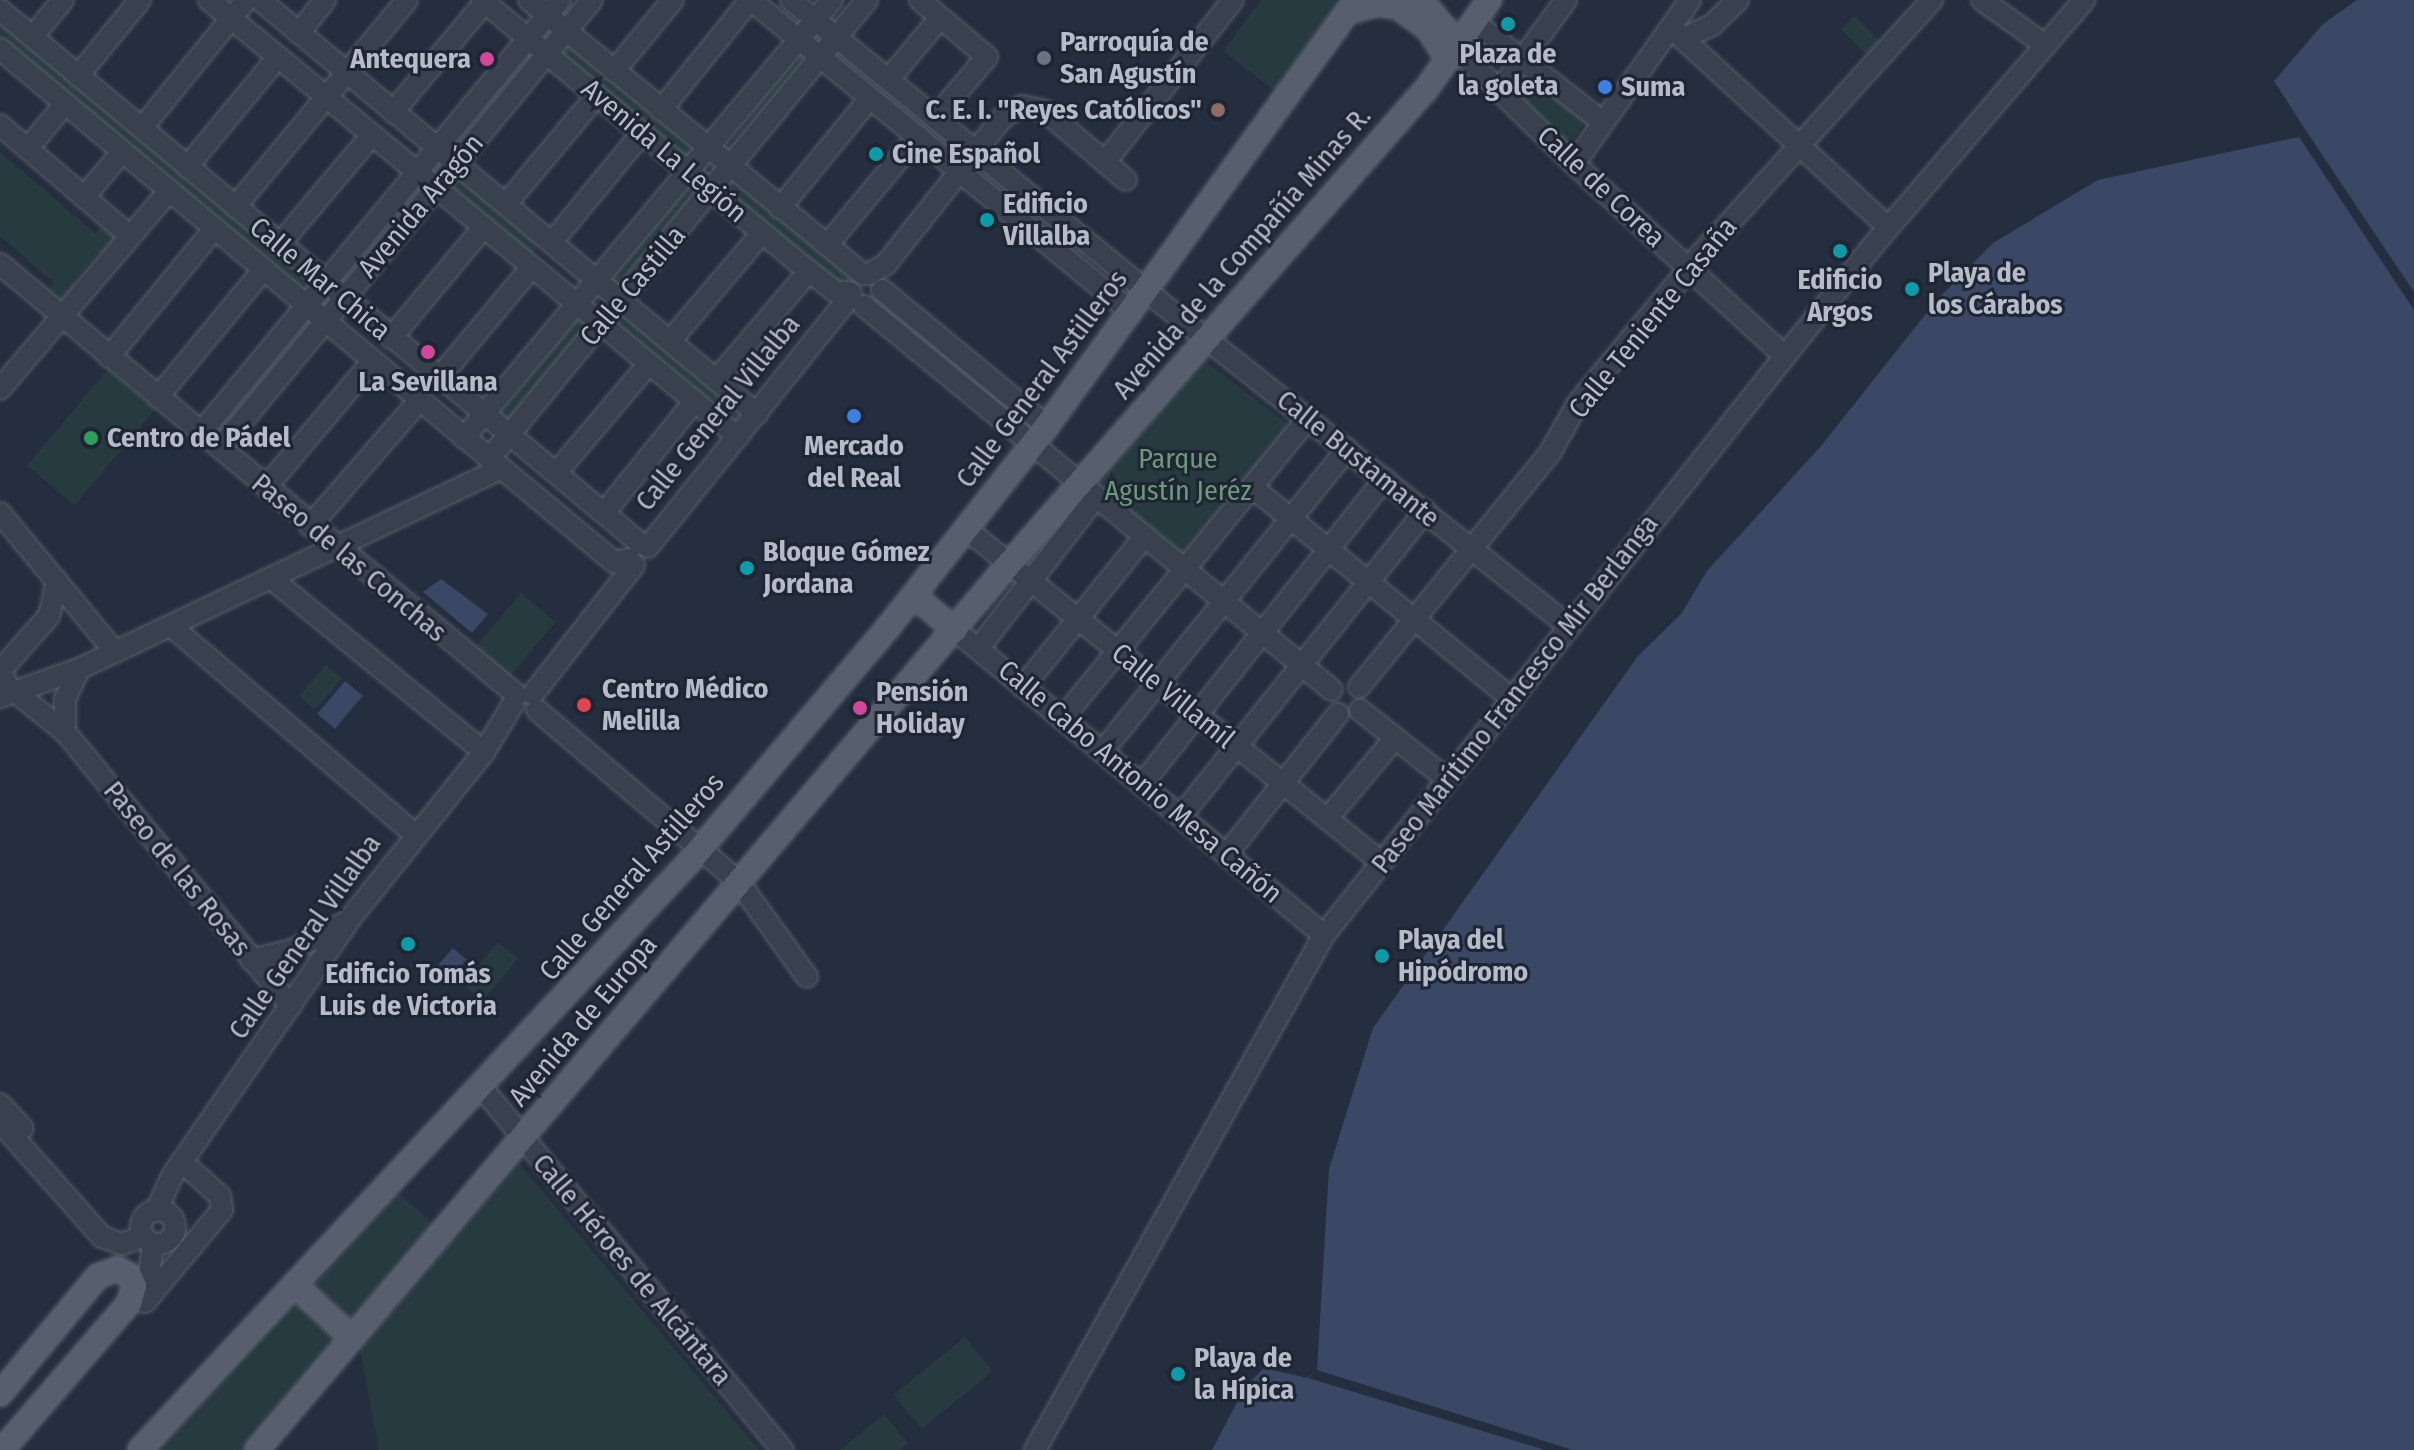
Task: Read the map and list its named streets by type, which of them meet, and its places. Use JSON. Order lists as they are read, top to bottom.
{
  "streets": {
    "main road": ["Avenida de la Compañía Minas R.", "Calle General Astilleros", "Avenida de Europa"],
    "street": [
      "Avenida La Legión",
      "Calle de Corea",
      "Avenida Aragón",
      "Calle Mar Chica",
      "Calle Castilla",
      "Calle Teniente Casaña",
      "Calle General Villalba",
      "Calle Bustamante",
      "Paseo de las Conchas",
      "Paseo Marítimo Francesco Mir Berlanga",
      "Calle Villamíl",
      "Calle Cabo Antonio Mesa Cañón",
      "Paseo de las Rosas",
      "Calle Héroes de Alcántara"
    ]
  },
  "crossings": [
    ["Avenida La Legión", "Avenida Aragón"],
    ["Avenida La Legión", "Avenida de la Compañía Minas R."],
    ["Avenida La Legión", "Calle Castilla"],
    ["Avenida La Legión", "Calle Teniente Casaña"],
    ["Avenida La Legión", "Calle General Astilleros"],
    ["Avenida La Legión", "Calle General Villalba"],
    ["Calle de Corea", "Avenida de la Compañía Minas R."],
    ["Calle de Corea", "Calle Teniente Casaña"],
    ["Calle de Corea", "Paseo Marítimo Francesco Mir Berlanga"],
    ["Avenida Aragón", "Calle Mar Chica"],
    ["Avenida Aragón", "Paseo de las Conchas"],
    ["Avenida de la Compañía Minas R.", "Calle Bustamante"],
    ["Avenida de la Compañía Minas R.", "Calle Villamíl"],
    ["Avenida de la Compañía Minas R.", "Avenida de Europa"],
    ["Calle Mar Chica", "Calle Castilla"],
    ["Calle Mar Chica", "Calle General Villalba"],
    ["Calle Castilla", "Calle Bustamante"],
    ["Calle Teniente Casaña", "Calle Bustamante"],
    ["Calle General Astilleros", "Calle Bustamante"],
    ["Calle General Astilleros", "Paseo de las Conchas"],
    ["Calle General Astilleros", "Calle Villamíl"],
    ["Calle General Astilleros", "Calle Héroes de Alcántara"],
    ["Calle General Villalba", "Paseo de las Conchas"],
    ["Calle General Villalba", "Paseo de las Rosas"],
    ["Calle Bustamante", "Paseo Marítimo Francesco Mir Berlanga"],
    ["Paseo de las Conchas", "Avenida de Europa"],
    ["Paseo Marítimo Francesco Mir Berlanga", "Calle Villamíl"],
    ["Paseo Marítimo Francesco Mir Berlanga", "Calle Cabo Antonio Mesa Cañón"],
    ["Calle Villamíl", "Avenida de Europa"],
    ["Calle Cabo Antonio Mesa Cañón", "Avenida de Europa"],
    ["Avenida de Europa", "Calle Héroes de Alcántara"]
  ],
  "parks": ["Parque Agustín Jeréz"],
  "places": [
    "Plaza de la goleta",
    "Parroquía de San Agustín",
    "Antequera",
    "Suma",
    "C. E. I. \"Reyes Católicos\"",
    "Cine Español",
    "Edificio Villalba",
    "Edificio Argos",
    "Playa de los Cárabos",
    "La Sevillana",
    "Mercado del Real",
    "Centro de Pádel",
    "Bloque Gómez Jordana",
    "Centro Médico Melilla",
    "Pensión Holiday",
    "Edificio Tomás Luis de Victoria",
    "Playa del Hipódromo",
    "Playa de la Hípica"
  ]
}
